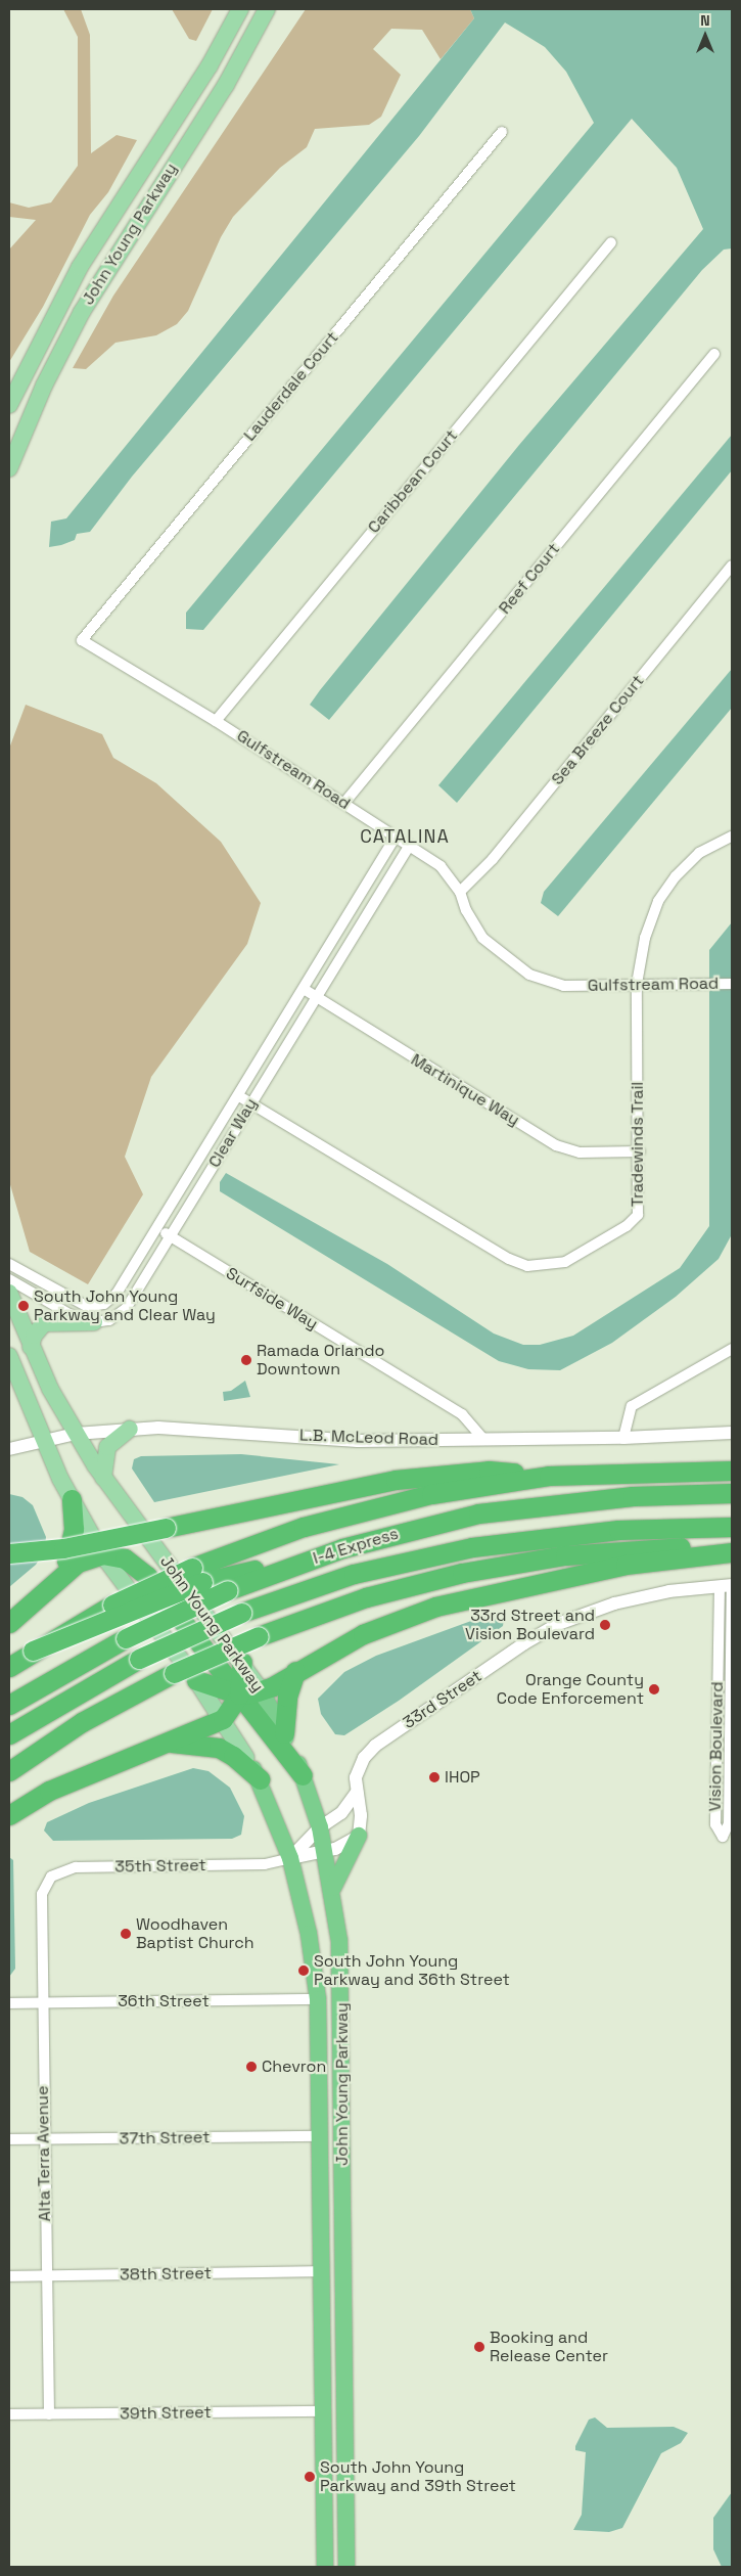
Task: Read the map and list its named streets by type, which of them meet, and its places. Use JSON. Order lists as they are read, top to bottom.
{
  "streets": {
    "highway": ["John Young Parkway", "I-4 Express"],
    "street": [
      "Lauderdale Court",
      "Caribbean Court",
      "Reef Court",
      "Sea Breeze Court",
      "Gulfstream Road",
      "Martinique Way",
      "Clear Way",
      "Tradewinds Trail",
      "Surfside Way",
      "L.B. McLeod Road",
      "33rd Street",
      "Vision Boulevard",
      "35th Street",
      "36th Street",
      "37th Street",
      "Alta Terra Avenue",
      "38th Street",
      "39th Street"
    ]
  },
  "crossings": [
    ["John Young Parkway", "L.B. McLeod Road"],
    ["John Young Parkway", "35th Street"],
    ["John Young Parkway", "36th Street"],
    ["John Young Parkway", "37th Street"],
    ["John Young Parkway", "38th Street"],
    ["John Young Parkway", "39th Street"],
    ["Lauderdale Court", "Gulfstream Road"],
    ["Caribbean Court", "Gulfstream Road"],
    ["Reef Court", "Gulfstream Road"],
    ["Sea Breeze Court", "Gulfstream Road"],
    ["Gulfstream Road", "Clear Way"],
    ["Gulfstream Road", "Tradewinds Trail"],
    ["Martinique Way", "Clear Way"],
    ["Martinique Way", "Tradewinds Trail"],
    ["Clear Way", "Tradewinds Trail"],
    ["Clear Way", "Surfside Way"],
    ["Surfside Way", "L.B. McLeod Road"],
    ["33rd Street", "Vision Boulevard"],
    ["35th Street", "Alta Terra Avenue"],
    ["36th Street", "Alta Terra Avenue"],
    ["37th Street", "Alta Terra Avenue"],
    ["Alta Terra Avenue", "38th Street"],
    ["Alta Terra Avenue", "39th Street"]
  ],
  "districts": ["CATALINA"],
  "places": [
    "South John Young Parkway and Clear Way",
    "Ramada Orlando Downtown",
    "33rd Street and Vision Boulevard",
    "Orange County Code Enforcement",
    "IHOP",
    "Woodhaven Baptist Church",
    "South John Young Parkway and 36th Street",
    "Chevron",
    "Booking and Release Center",
    "South John Young Parkway and 39th Street"
  ],
  "north": "top"
}
